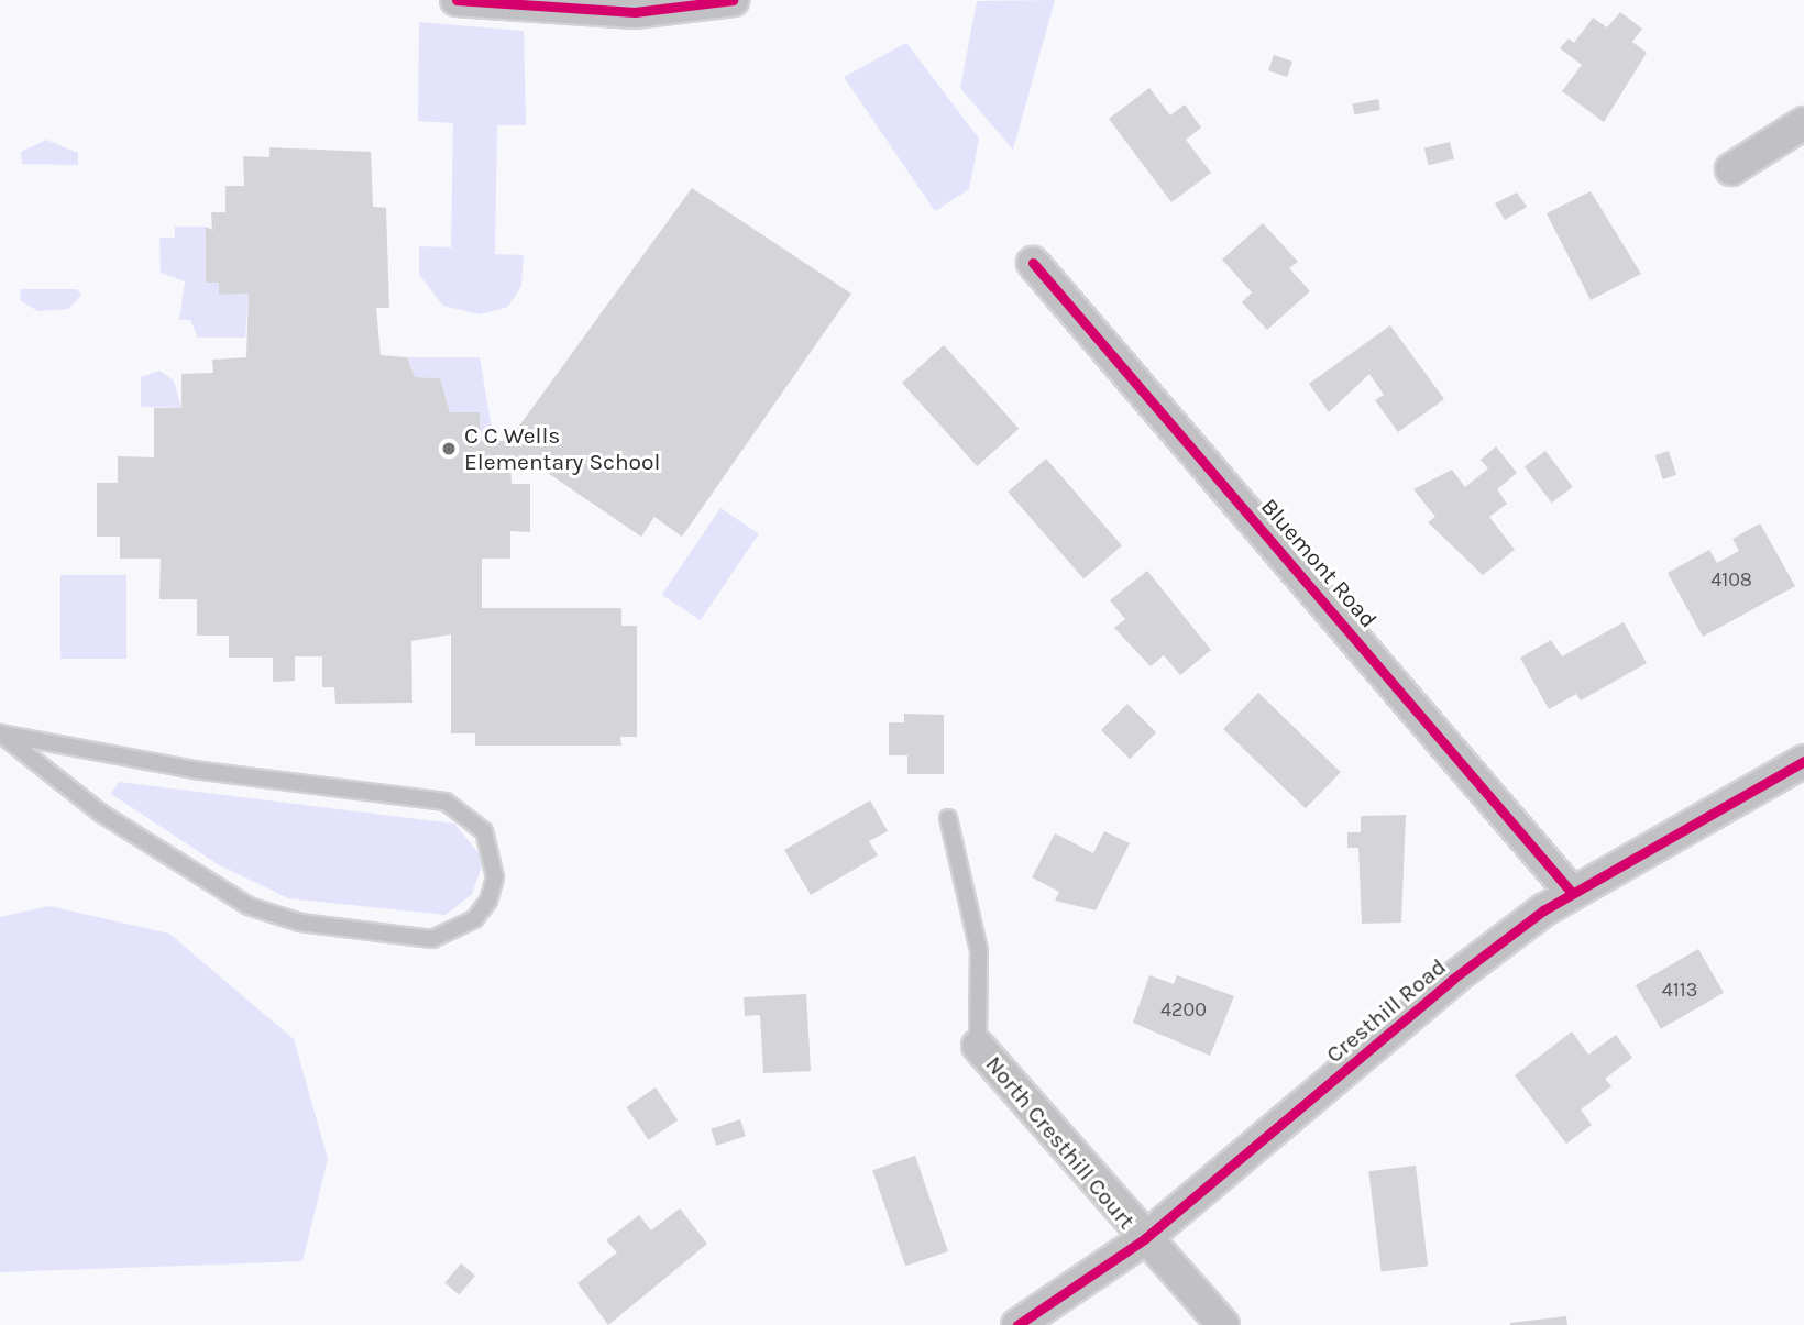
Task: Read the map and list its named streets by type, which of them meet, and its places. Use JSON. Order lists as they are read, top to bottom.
{
  "streets": {
    "street": ["Bluemont Road", "Cresthill Road", "North Cresthill Court"]
  },
  "crossings": [
    ["Bluemont Road", "Cresthill Road"],
    ["Cresthill Road", "North Cresthill Court"]
  ],
  "places": ["C C Wells Elementary School"],
  "house_numbers": ["4108", "4113", "4200"]
}
